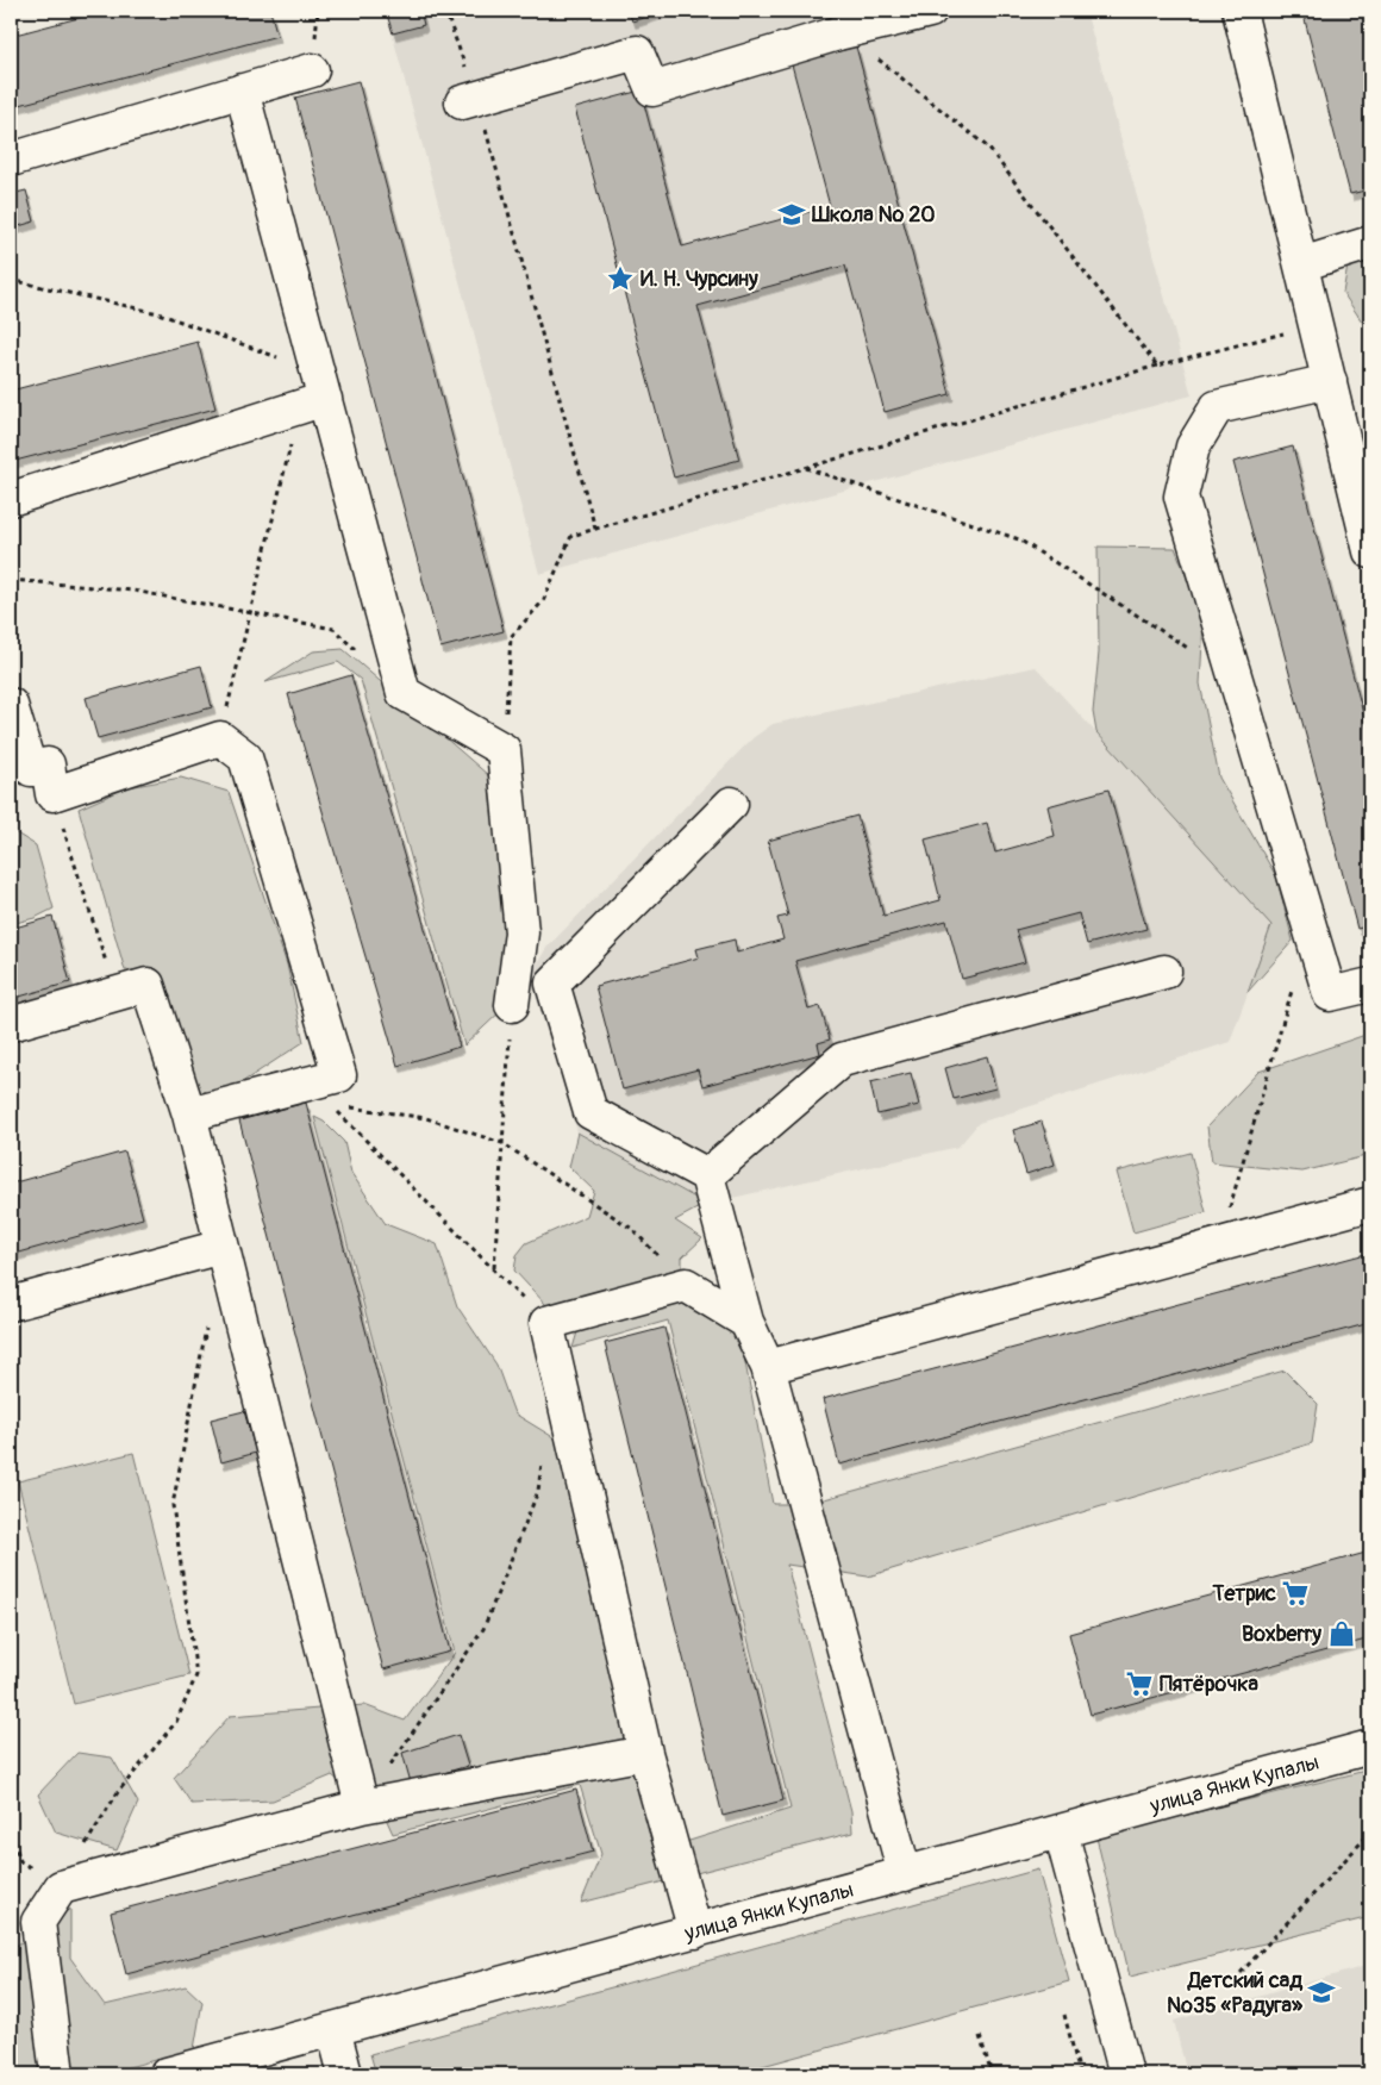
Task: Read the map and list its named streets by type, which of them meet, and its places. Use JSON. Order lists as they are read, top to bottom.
{
  "streets": {
    "street": ["улица Янки Купалы"]
  },
  "places": {
    "school or university": ["Школа № 20", "Детский сад №35 «Радуга»"],
    "place": ["И. Н. Чурсину"],
    "supermarket": ["Тетрис", "Пятёрочка"],
    "shop": ["Boxberry"]
  }
}
